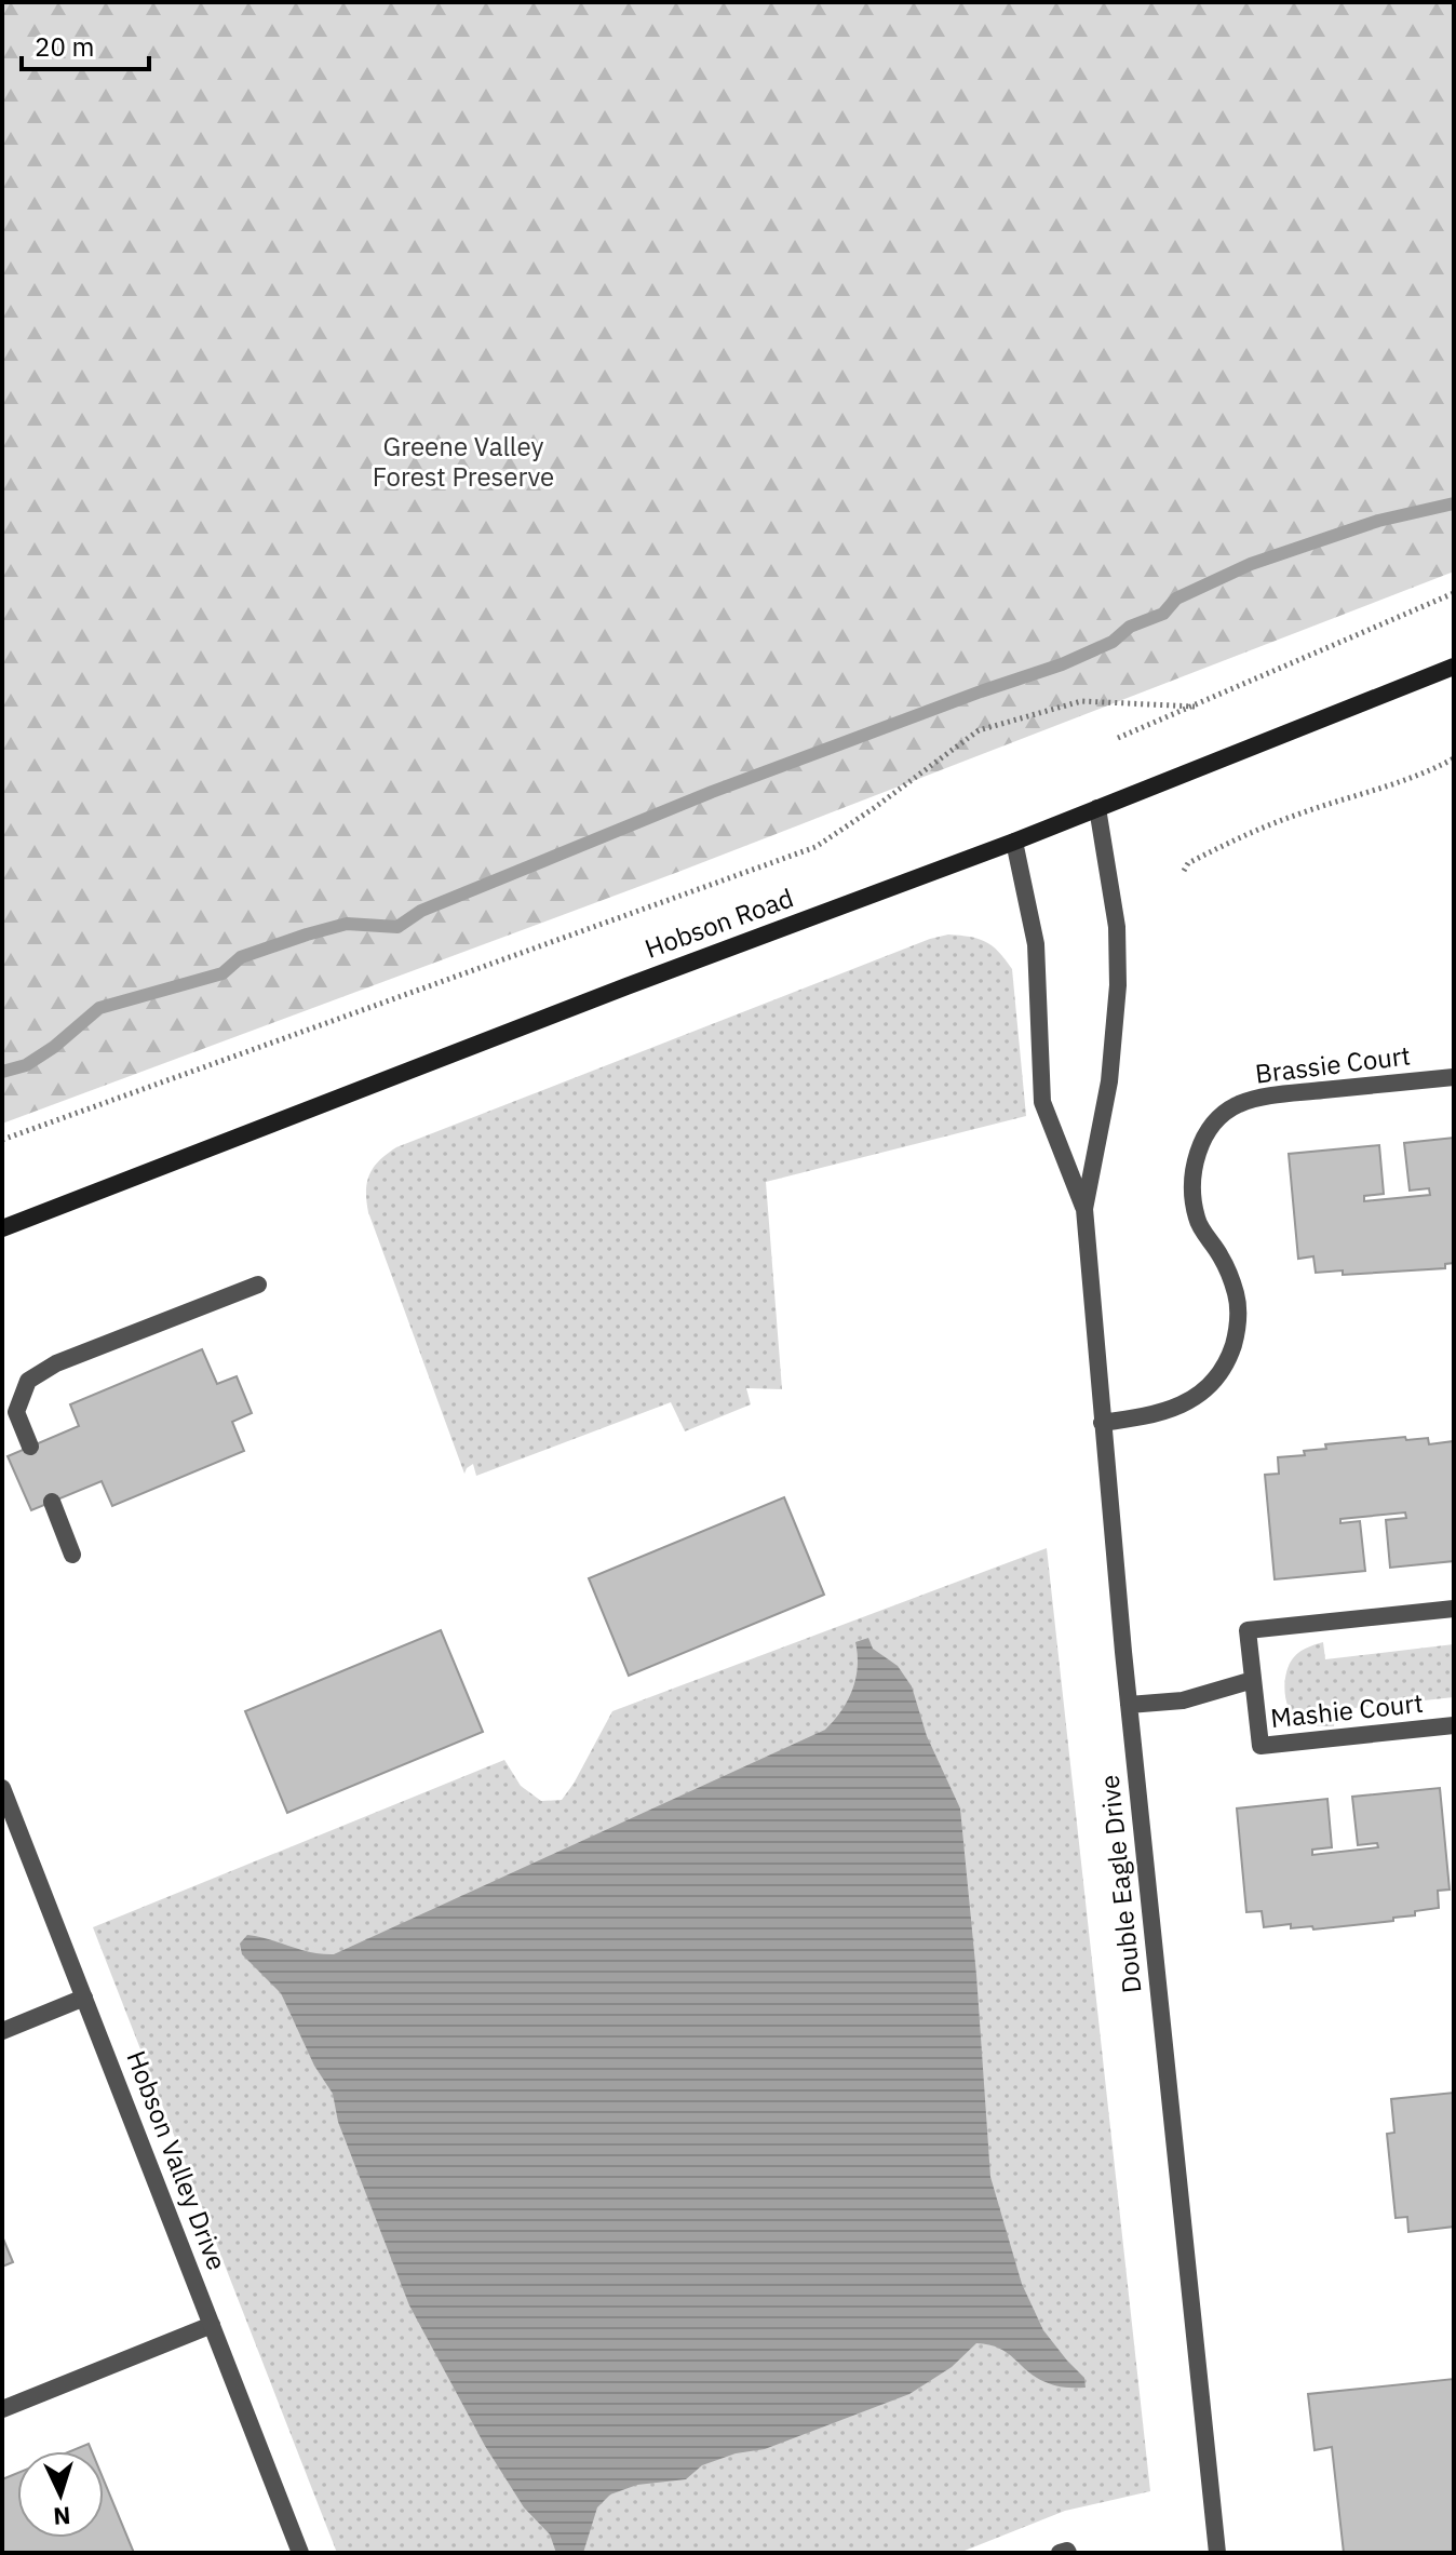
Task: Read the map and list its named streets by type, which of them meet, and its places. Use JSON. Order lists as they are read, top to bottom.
{
  "streets": {
    "main road": ["Hobson Road"],
    "street": [
      "Brassie Court",
      "Mashie Court",
      "Double Eagle Drive",
      "Hobson Valley Drive"
    ]
  },
  "crossings": [
    ["Hobson Road", "Double Eagle Drive"],
    ["Brassie Court", "Double Eagle Drive"],
    ["Mashie Court", "Double Eagle Drive"]
  ],
  "parks": ["Greene Valley Forest Preserve"],
  "scale_bar": "20 m",
  "north": "bottom"
}
